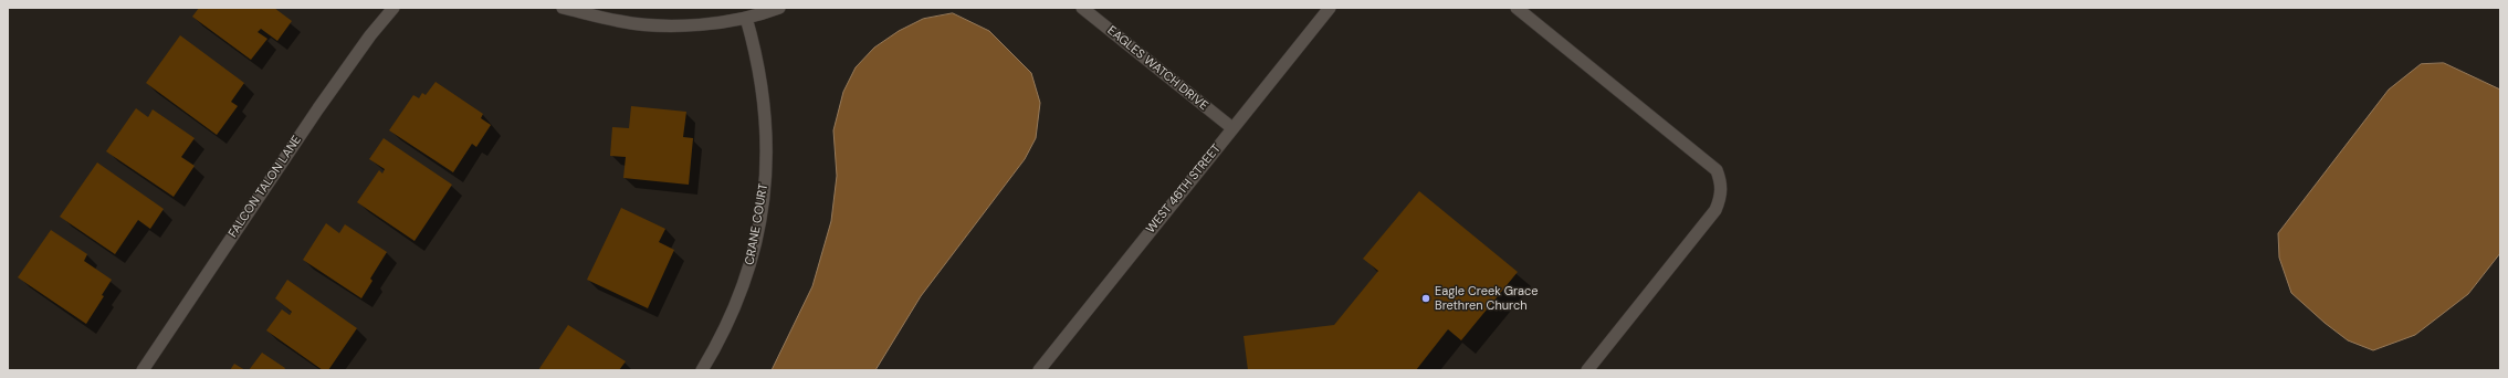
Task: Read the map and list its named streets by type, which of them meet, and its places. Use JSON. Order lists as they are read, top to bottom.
{
  "streets": {
    "street": [
      "EAGLES WATCH DRIVE",
      "FALCON TALON LANE",
      "WEST 46TH STREET",
      "CRANE COURT"
    ]
  },
  "crossings": [
    ["EAGLES WATCH DRIVE", "WEST 46TH STREET"]
  ],
  "places": ["Eagle Creek Grace Brethren Church"]
}
